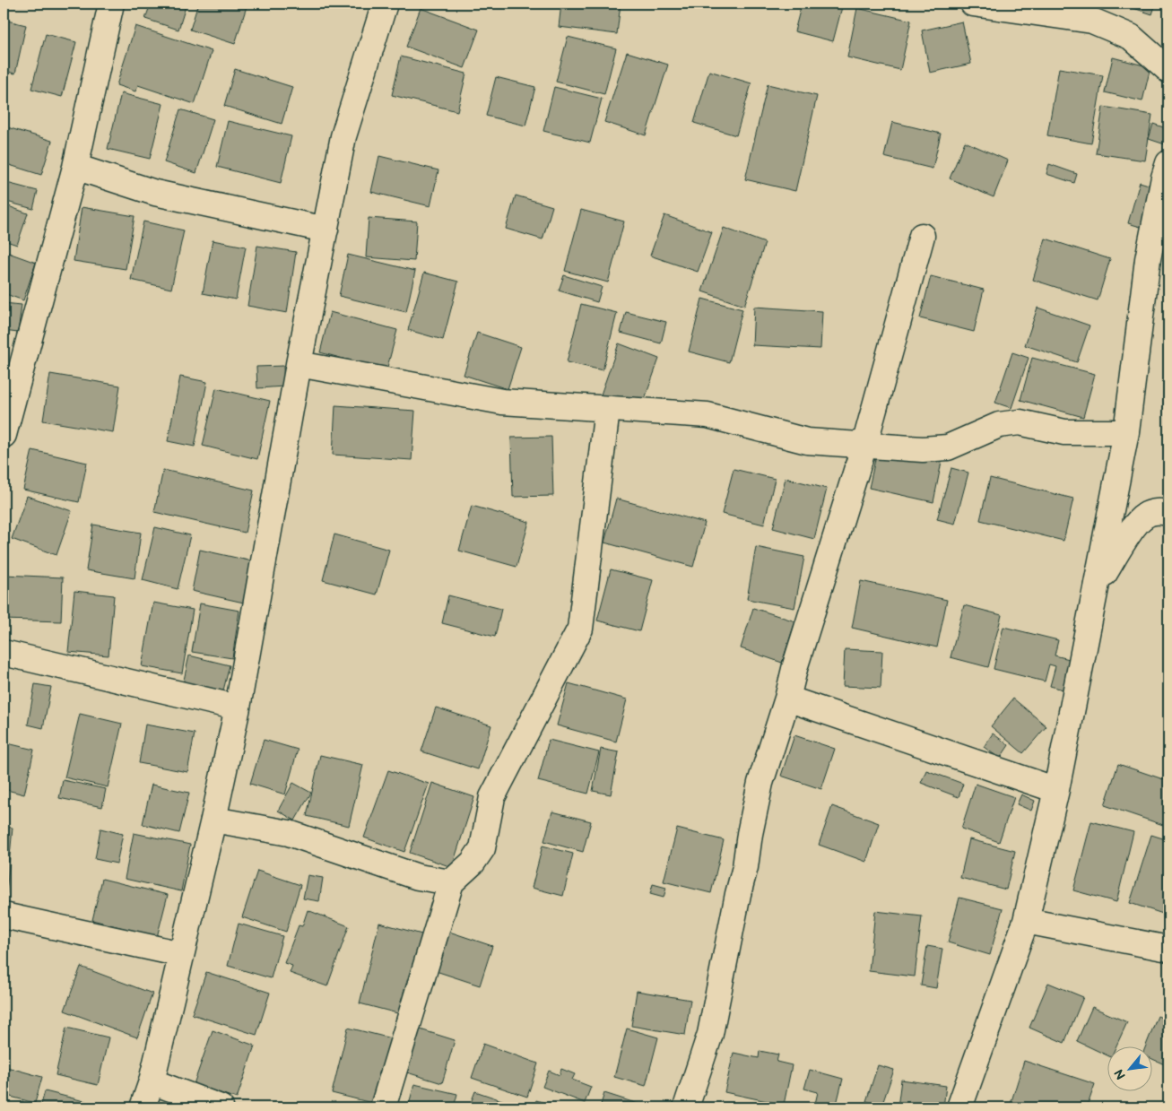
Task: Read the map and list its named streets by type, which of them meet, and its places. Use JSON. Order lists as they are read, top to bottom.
{
  "north": "bottom left"
}
